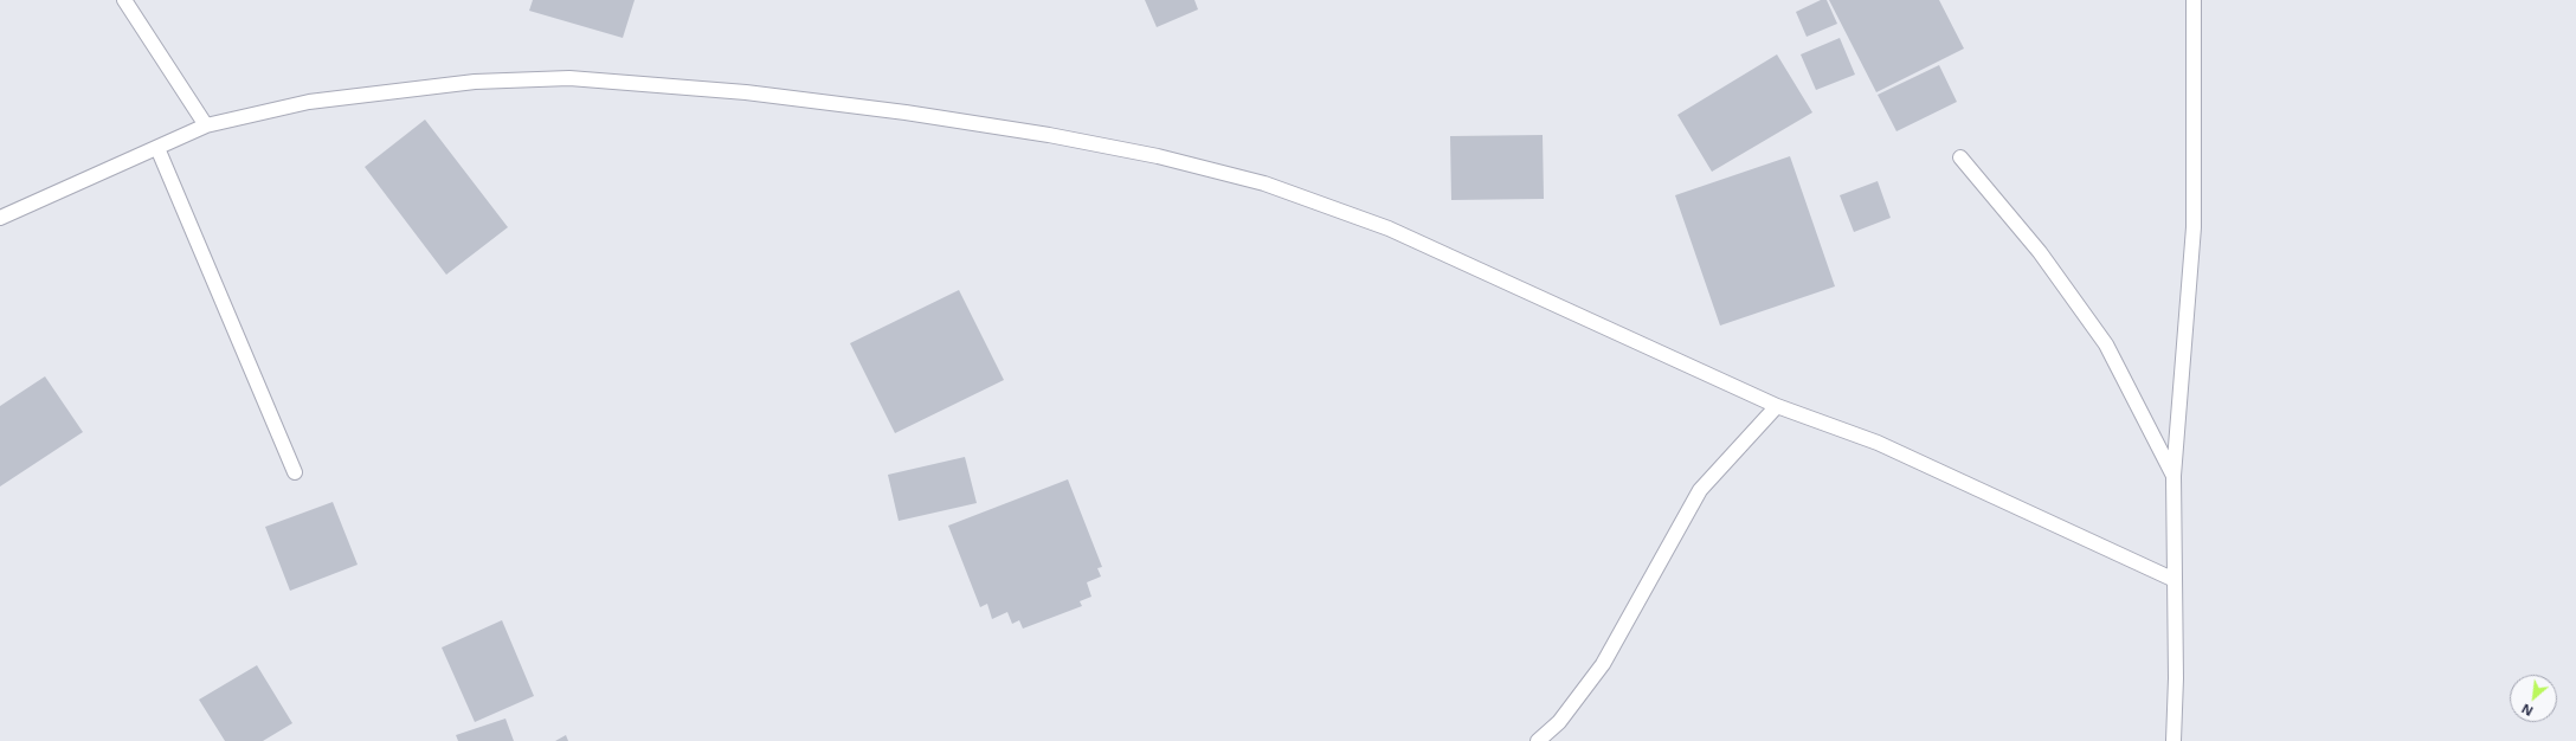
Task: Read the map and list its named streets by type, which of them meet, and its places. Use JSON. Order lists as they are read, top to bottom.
{
  "north": "bottom left"
}
